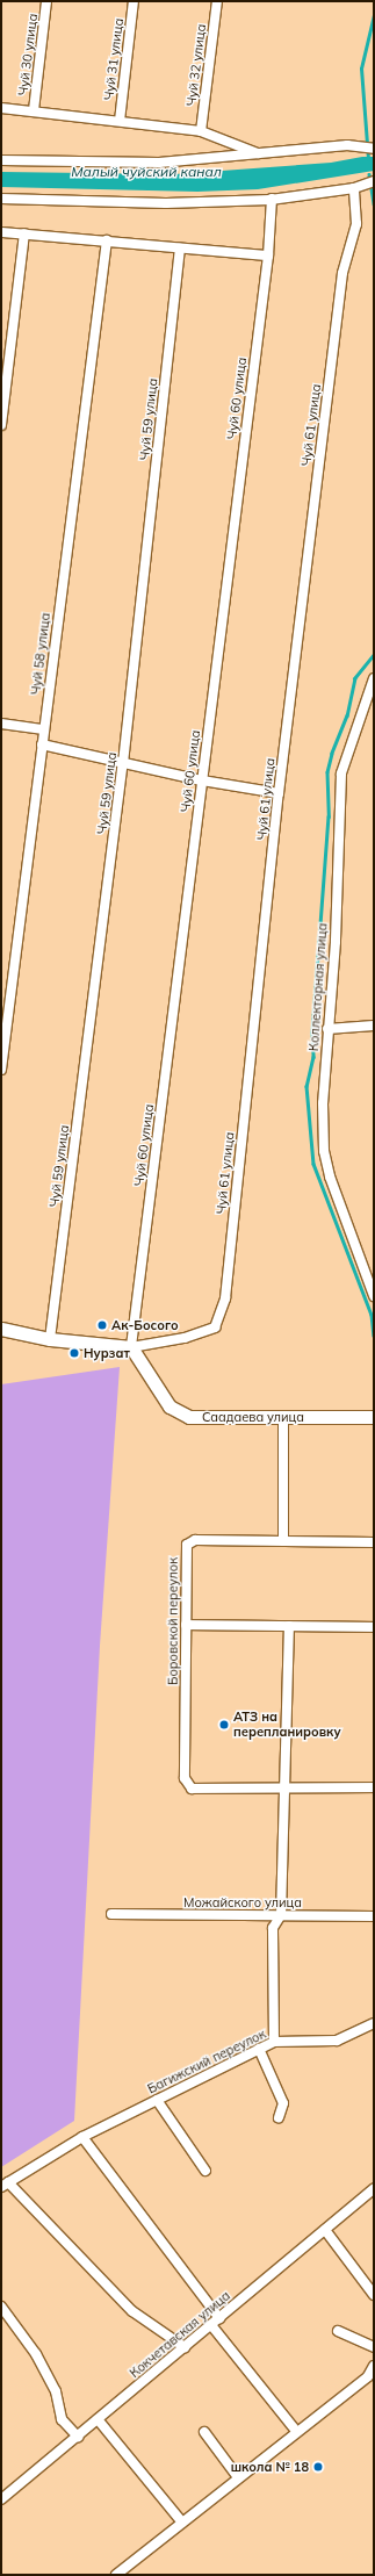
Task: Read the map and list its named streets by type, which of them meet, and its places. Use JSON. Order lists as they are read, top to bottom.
{
  "streets": {
    "street": [
      "Чуй 30 улица",
      "Чуй 31 улица",
      "Чуй 32 улица",
      "Чуй 60 улица",
      "Чуй 59 улица",
      "Чуй 61 улица",
      "Чуй 58 улица",
      "Коллекторная улица",
      "Саадаева улица",
      "Боровской переулок",
      "Можайского улица",
      "Багижский переулок",
      "Кокчетавская улица"
    ]
  },
  "crossings": [
    ["Чуй 60 улица", "Чуй 61 улица"],
    ["Чуй 60 улица", "Саадаева улица"],
    ["Чуй 61 улица", "Саадаева улица"]
  ],
  "water": ["Малый чуйский канал"],
  "places": [
    "Ак-Босого",
    "Нурзат",
    "АТЗ на перепланировку",
    "школа № 18"
  ]
}
